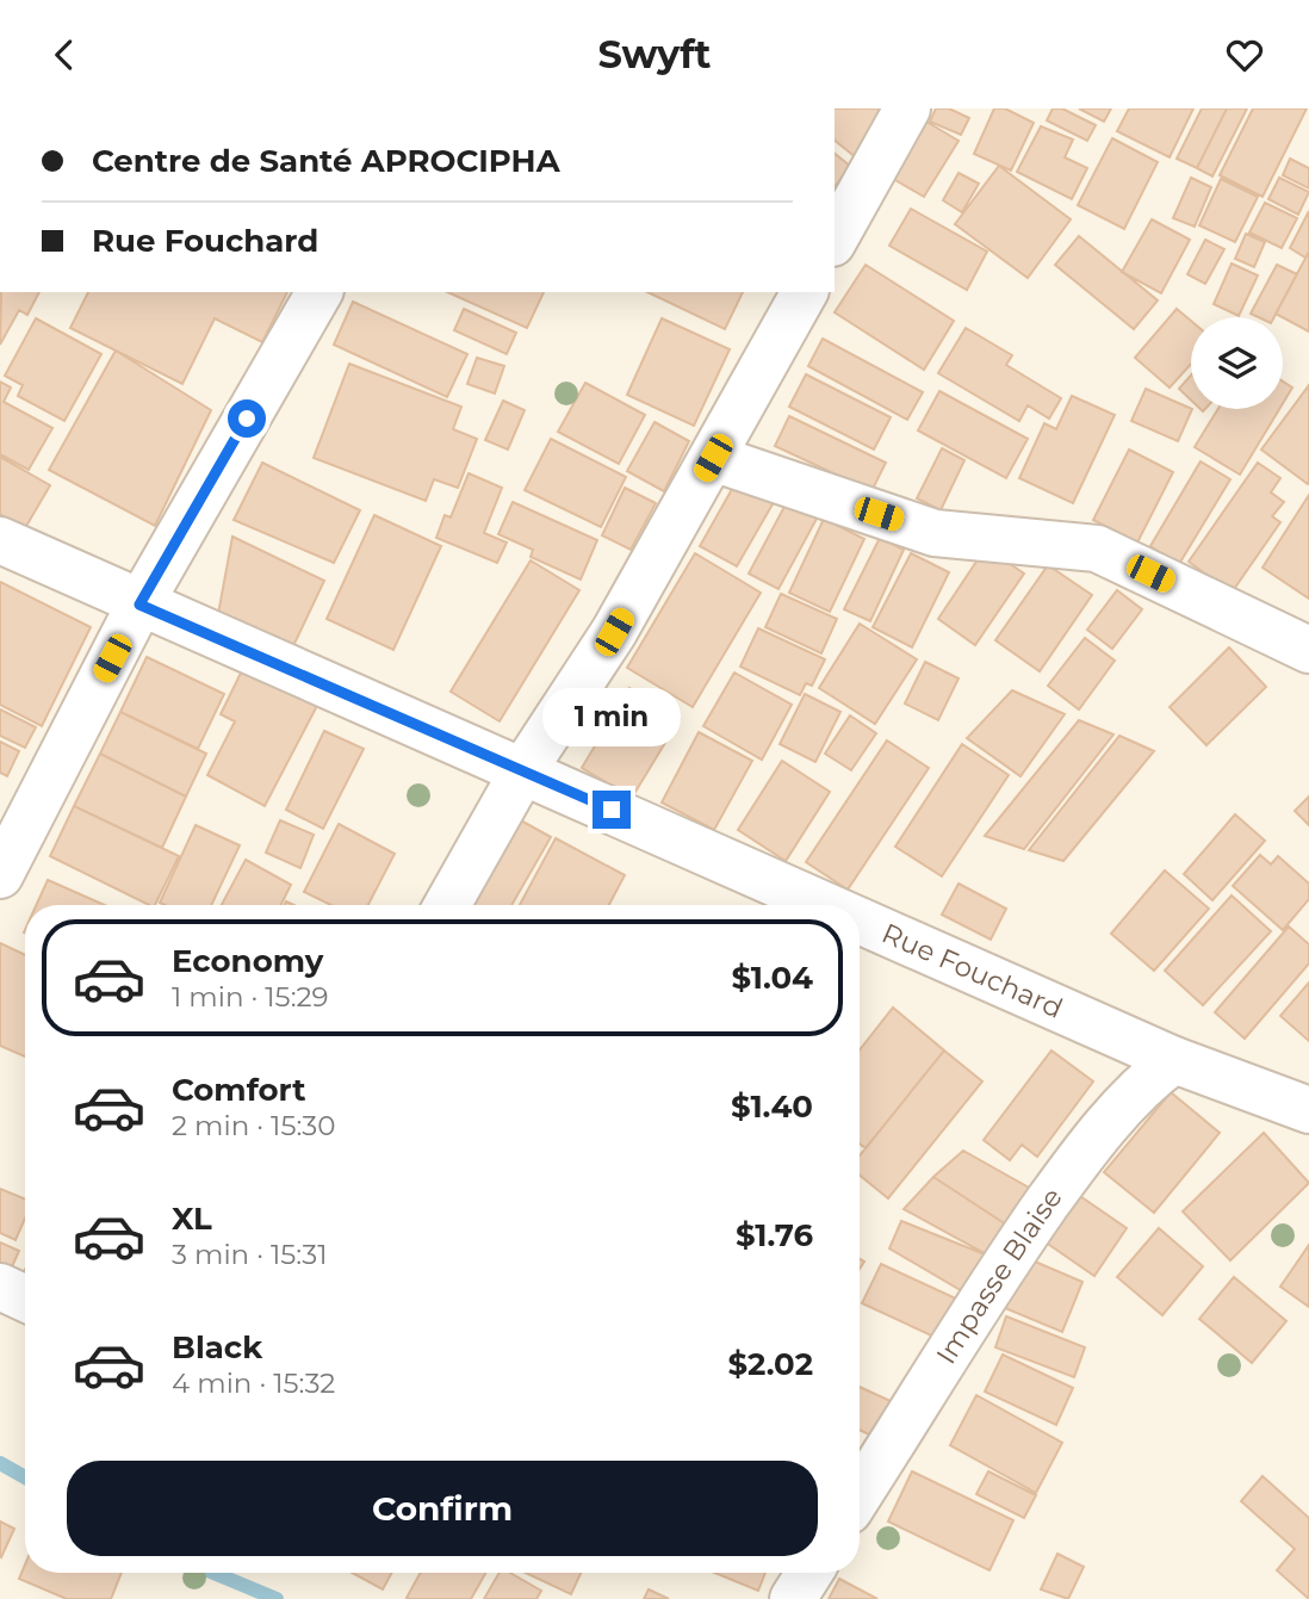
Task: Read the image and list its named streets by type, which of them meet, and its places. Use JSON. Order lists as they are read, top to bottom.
{
  "streets": {
    "street": ["Rue Fouchard", "Impasse Blaise"]
  },
  "crossings": [
    ["Rue Fouchard", "Impasse Blaise"]
  ],
  "page": {
    "header": "Swyft",
    "banner": ["Centre de Santé APROCIPHA", "Rue Fouchard"],
    "bubble": "1 min",
    "list": [
      {
        "name": "Economy",
        "note": "1 min · 15:29",
        "value": "$1.04"
      },
      {
        "name": "Comfort",
        "note": "2 min · 15:30",
        "value": "$1.40"
      },
      {
        "name": "XL",
        "note": "3 min · 15:31",
        "value": "$1.76"
      },
      {
        "name": "Black",
        "note": "4 min · 15:32",
        "value": "$2.02"
      }
    ],
    "buttons": "Confirm"
  }
}
